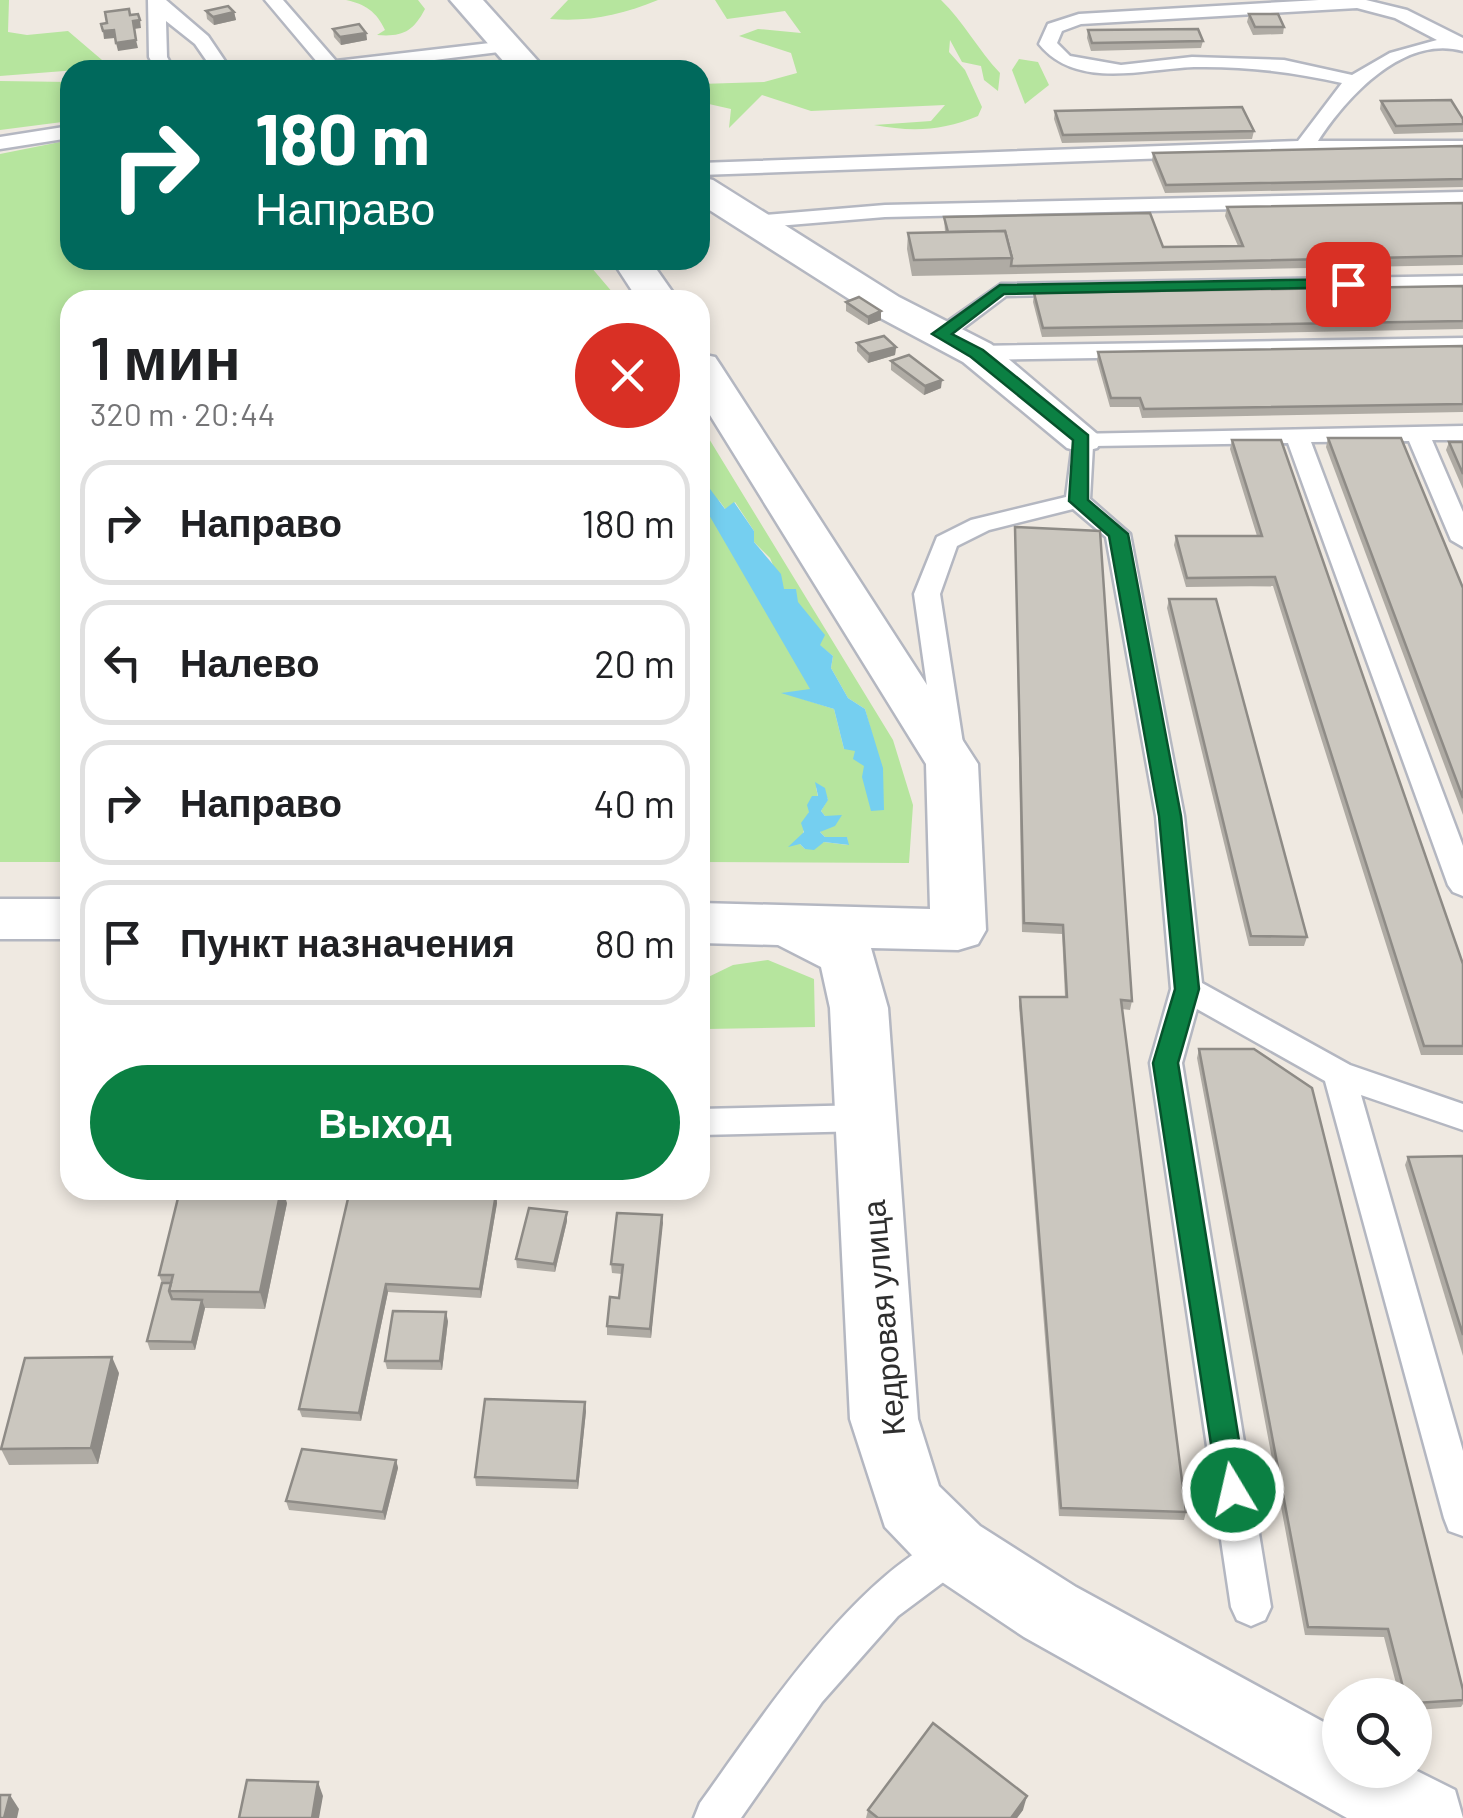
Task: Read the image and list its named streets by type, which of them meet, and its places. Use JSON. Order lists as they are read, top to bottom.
{
  "streets": {
    "street": ["Кедровая улица"]
  },
  "page": {
    "turn": ["180 m", "Направо"],
    "heading": ["1 мин", "320 m · 20:44"],
    "list": [
      {
        "name": "Направо",
        "value": "180 m"
      },
      {
        "name": "Налево",
        "value": "20 m"
      },
      {
        "name": "Направо",
        "value": "40 m"
      },
      {
        "name": "Пункт назначения",
        "value": "80 m"
      }
    ],
    "buttons": "Выход"
  }
}
